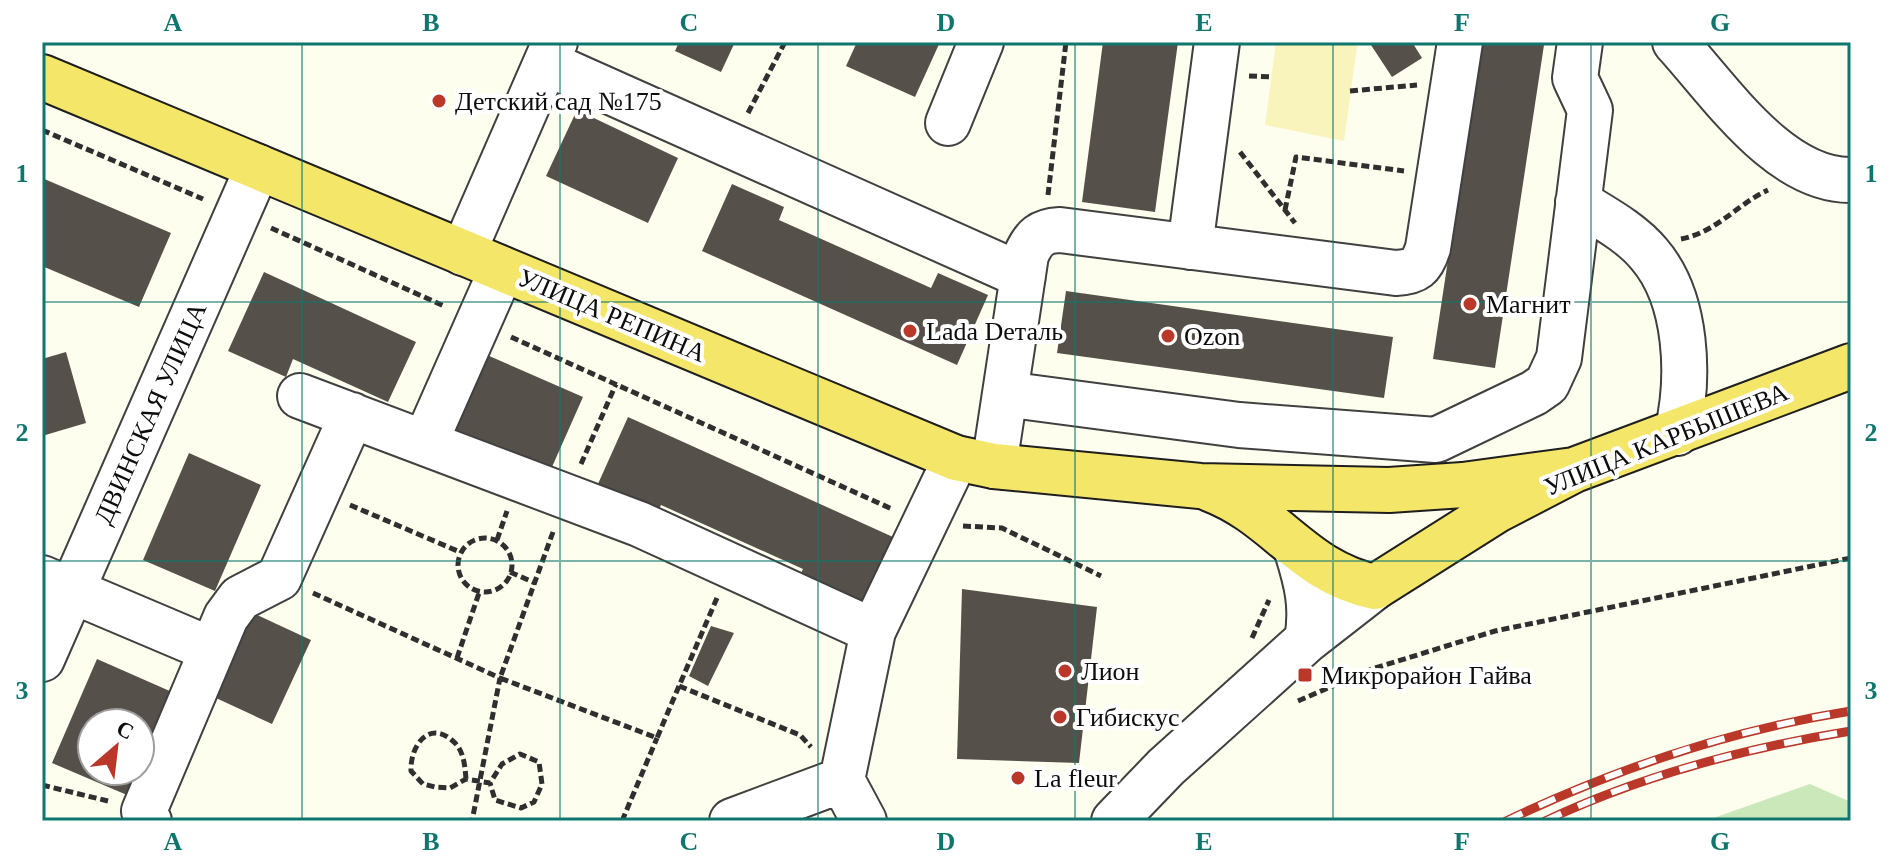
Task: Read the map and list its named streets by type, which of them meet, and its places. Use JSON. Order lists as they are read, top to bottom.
{
  "streets": {
    "main road": ["УЛИЦА РЕПИНА", "УЛИЦА КАРБЫШЕВА"],
    "street": ["ДВИНСКАЯ УЛИЦА"]
  },
  "crossings": [
    ["УЛИЦА РЕПИНА", "ДВИНСКАЯ УЛИЦА"]
  ],
  "places": {
    "other": [
      "Детский сад №175",
      "Магнит",
      "Lada Dеталь",
      "Ozon",
      "Лион",
      "Гибискус",
      "La fleur"
    ],
    "transit": ["Микрорайон Гайва"]
  },
  "north": "top right",
  "grid": {
    "columns": [
      "A",
      "B",
      "C",
      "D",
      "E",
      "F",
      "G"
    ],
    "rows": ["1", "2", "3"]
  }
}
